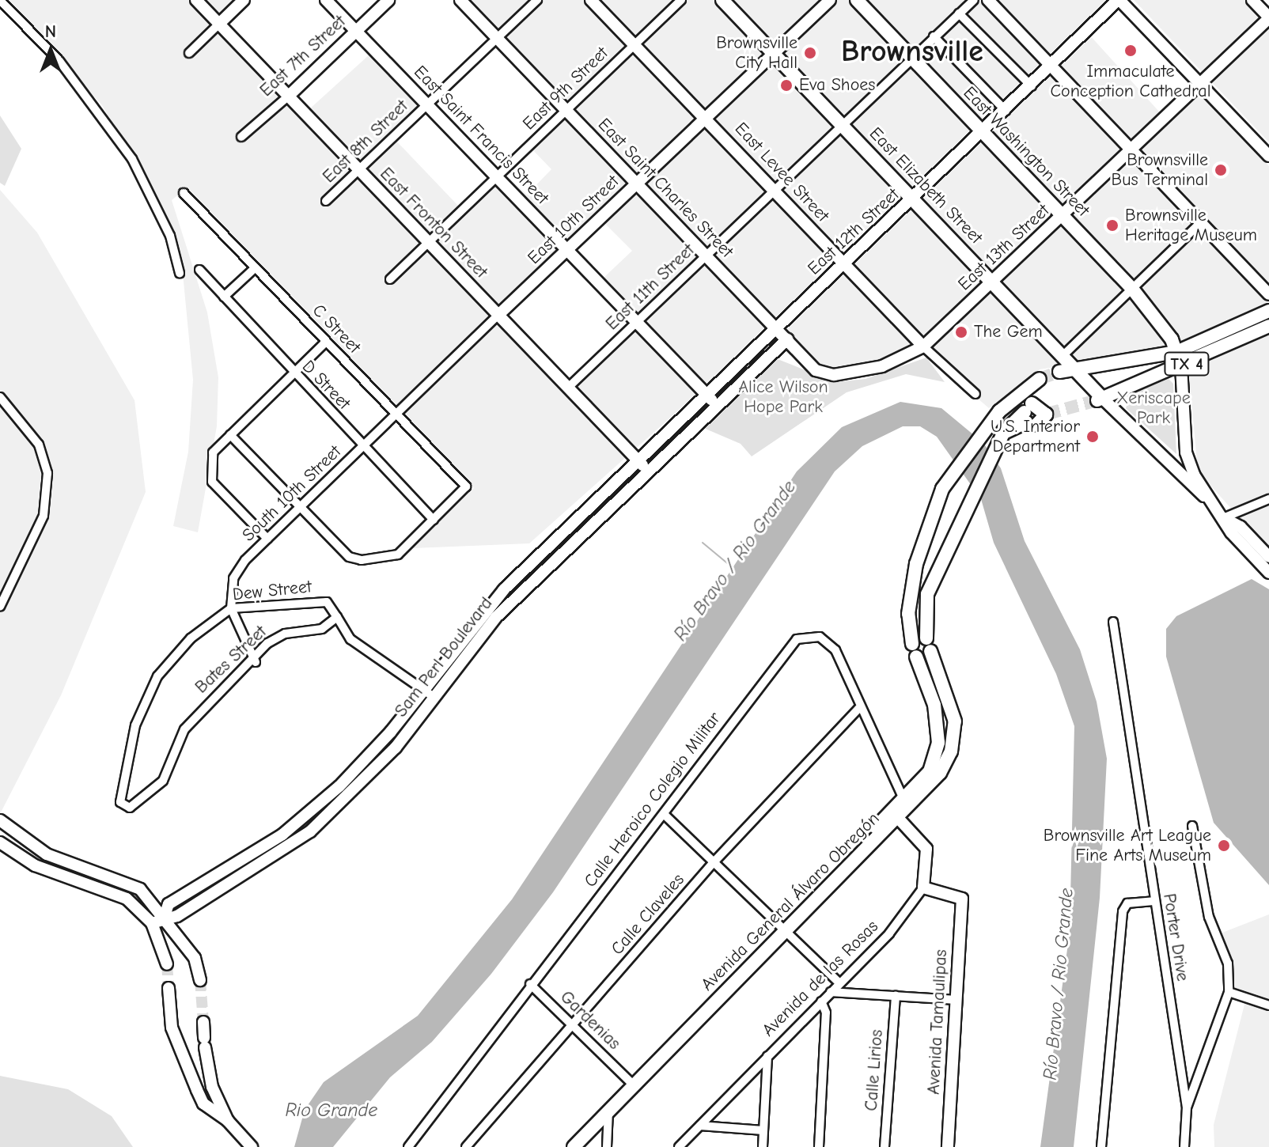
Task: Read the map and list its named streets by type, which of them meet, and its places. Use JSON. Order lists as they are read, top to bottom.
{
  "streets": {
    "main road": [
      "East 7th Street",
      "East Saint Francis Street",
      "East Washington Street",
      "East Levee Street",
      "East Elizabeth Street",
      "East Saint Charles Street",
      "East 10th Street",
      "East Fronton Street",
      "East 12th Street",
      "East 13th Street",
      "TX 4",
      "Sam Perl Boulevard",
      "Avenida General Álvaro Obregón",
      "Avenida de las Rosas",
      "Avenida Tamaulipas"
    ],
    "street": [
      "East 9th Street",
      "East 8th Street",
      "East 11th Street",
      "C Street",
      "D Street",
      "South 10th Street",
      "Dew Street",
      "Bates Street",
      "Calle Heroico Colegio Militar",
      "Calle Claveles",
      "Porter Drive",
      "Gardenias",
      "Calle Lirios"
    ]
  },
  "crossings": [
    ["East 7th Street", "East Saint Francis Street"],
    ["East 7th Street", "East Fronton Street"],
    ["East 9th Street", "East Saint Francis Street"],
    ["East 9th Street", "East Levee Street"],
    ["East 9th Street", "East Saint Charles Street"],
    ["East 9th Street", "East Fronton Street"],
    ["East Saint Francis Street", "East 8th Street"],
    ["East Saint Francis Street", "East 10th Street"],
    ["East Saint Francis Street", "East 11th Street"],
    ["East Saint Francis Street", "Sam Perl Boulevard"],
    ["East 8th Street", "East Saint Charles Street"],
    ["East 8th Street", "East Fronton Street"],
    ["East Washington Street", "East 12th Street"],
    ["East Washington Street", "East 13th Street"],
    ["East Washington Street", "East 11th Street"],
    ["East Washington Street", "TX 4"],
    ["East Levee Street", "East 10th Street"],
    ["East Levee Street", "East 12th Street"],
    ["East Levee Street", "East 13th Street"],
    ["East Levee Street", "East 11th Street"],
    ["East Elizabeth Street", "East 10th Street"],
    ["East Elizabeth Street", "East 12th Street"],
    ["East Elizabeth Street", "East 13th Street"],
    ["East Elizabeth Street", "East 11th Street"],
    ["East Elizabeth Street", "TX 4"],
    ["East Saint Charles Street", "East 10th Street"],
    ["East Saint Charles Street", "East 12th Street"],
    ["East Saint Charles Street", "East 13th Street"],
    ["East Saint Charles Street", "East 11th Street"],
    ["East Saint Charles Street", "Sam Perl Boulevard"],
    ["East 10th Street", "East Fronton Street"],
    ["East 10th Street", "C Street"],
    ["East 10th Street", "South 10th Street"],
    ["East Fronton Street", "East 11th Street"],
    ["East Fronton Street", "Sam Perl Boulevard"],
    ["East 12th Street", "Sam Perl Boulevard"],
    ["C Street", "D Street"],
    ["C Street", "South 10th Street"],
    ["D Street", "South 10th Street"],
    ["South 10th Street", "Dew Street"],
    ["Dew Street", "Sam Perl Boulevard"],
    ["Dew Street", "Bates Street"],
    ["Calle Heroico Colegio Militar", "Avenida General Álvaro Obregón"],
    ["Calle Heroico Colegio Militar", "Calle Claveles"],
    ["Calle Heroico Colegio Militar", "Gardenias"],
    ["Avenida General Álvaro Obregón", "Avenida de las Rosas"],
    ["Avenida General Álvaro Obregón", "Gardenias"],
    ["Calle Claveles", "Gardenias"],
    ["Avenida de las Rosas", "Avenida Tamaulipas"]
  ],
  "districts": ["Brownsville"],
  "water": ["Río Bravo / Rio Grande", "Rio Grande"],
  "parks": ["Alice Wilson Hope Park", "Xeriscape Park"],
  "places": [
    "Immaculate Conception Cathedral",
    "Brownsville City Hall",
    "Eva Shoes",
    "Brownsville Bus Terminal",
    "Brownsville Heritage Museum",
    "The Gem",
    "U.S. Interior Department",
    "Brownsville Art League Fine Arts Museum"
  ],
  "north": "top"
}
